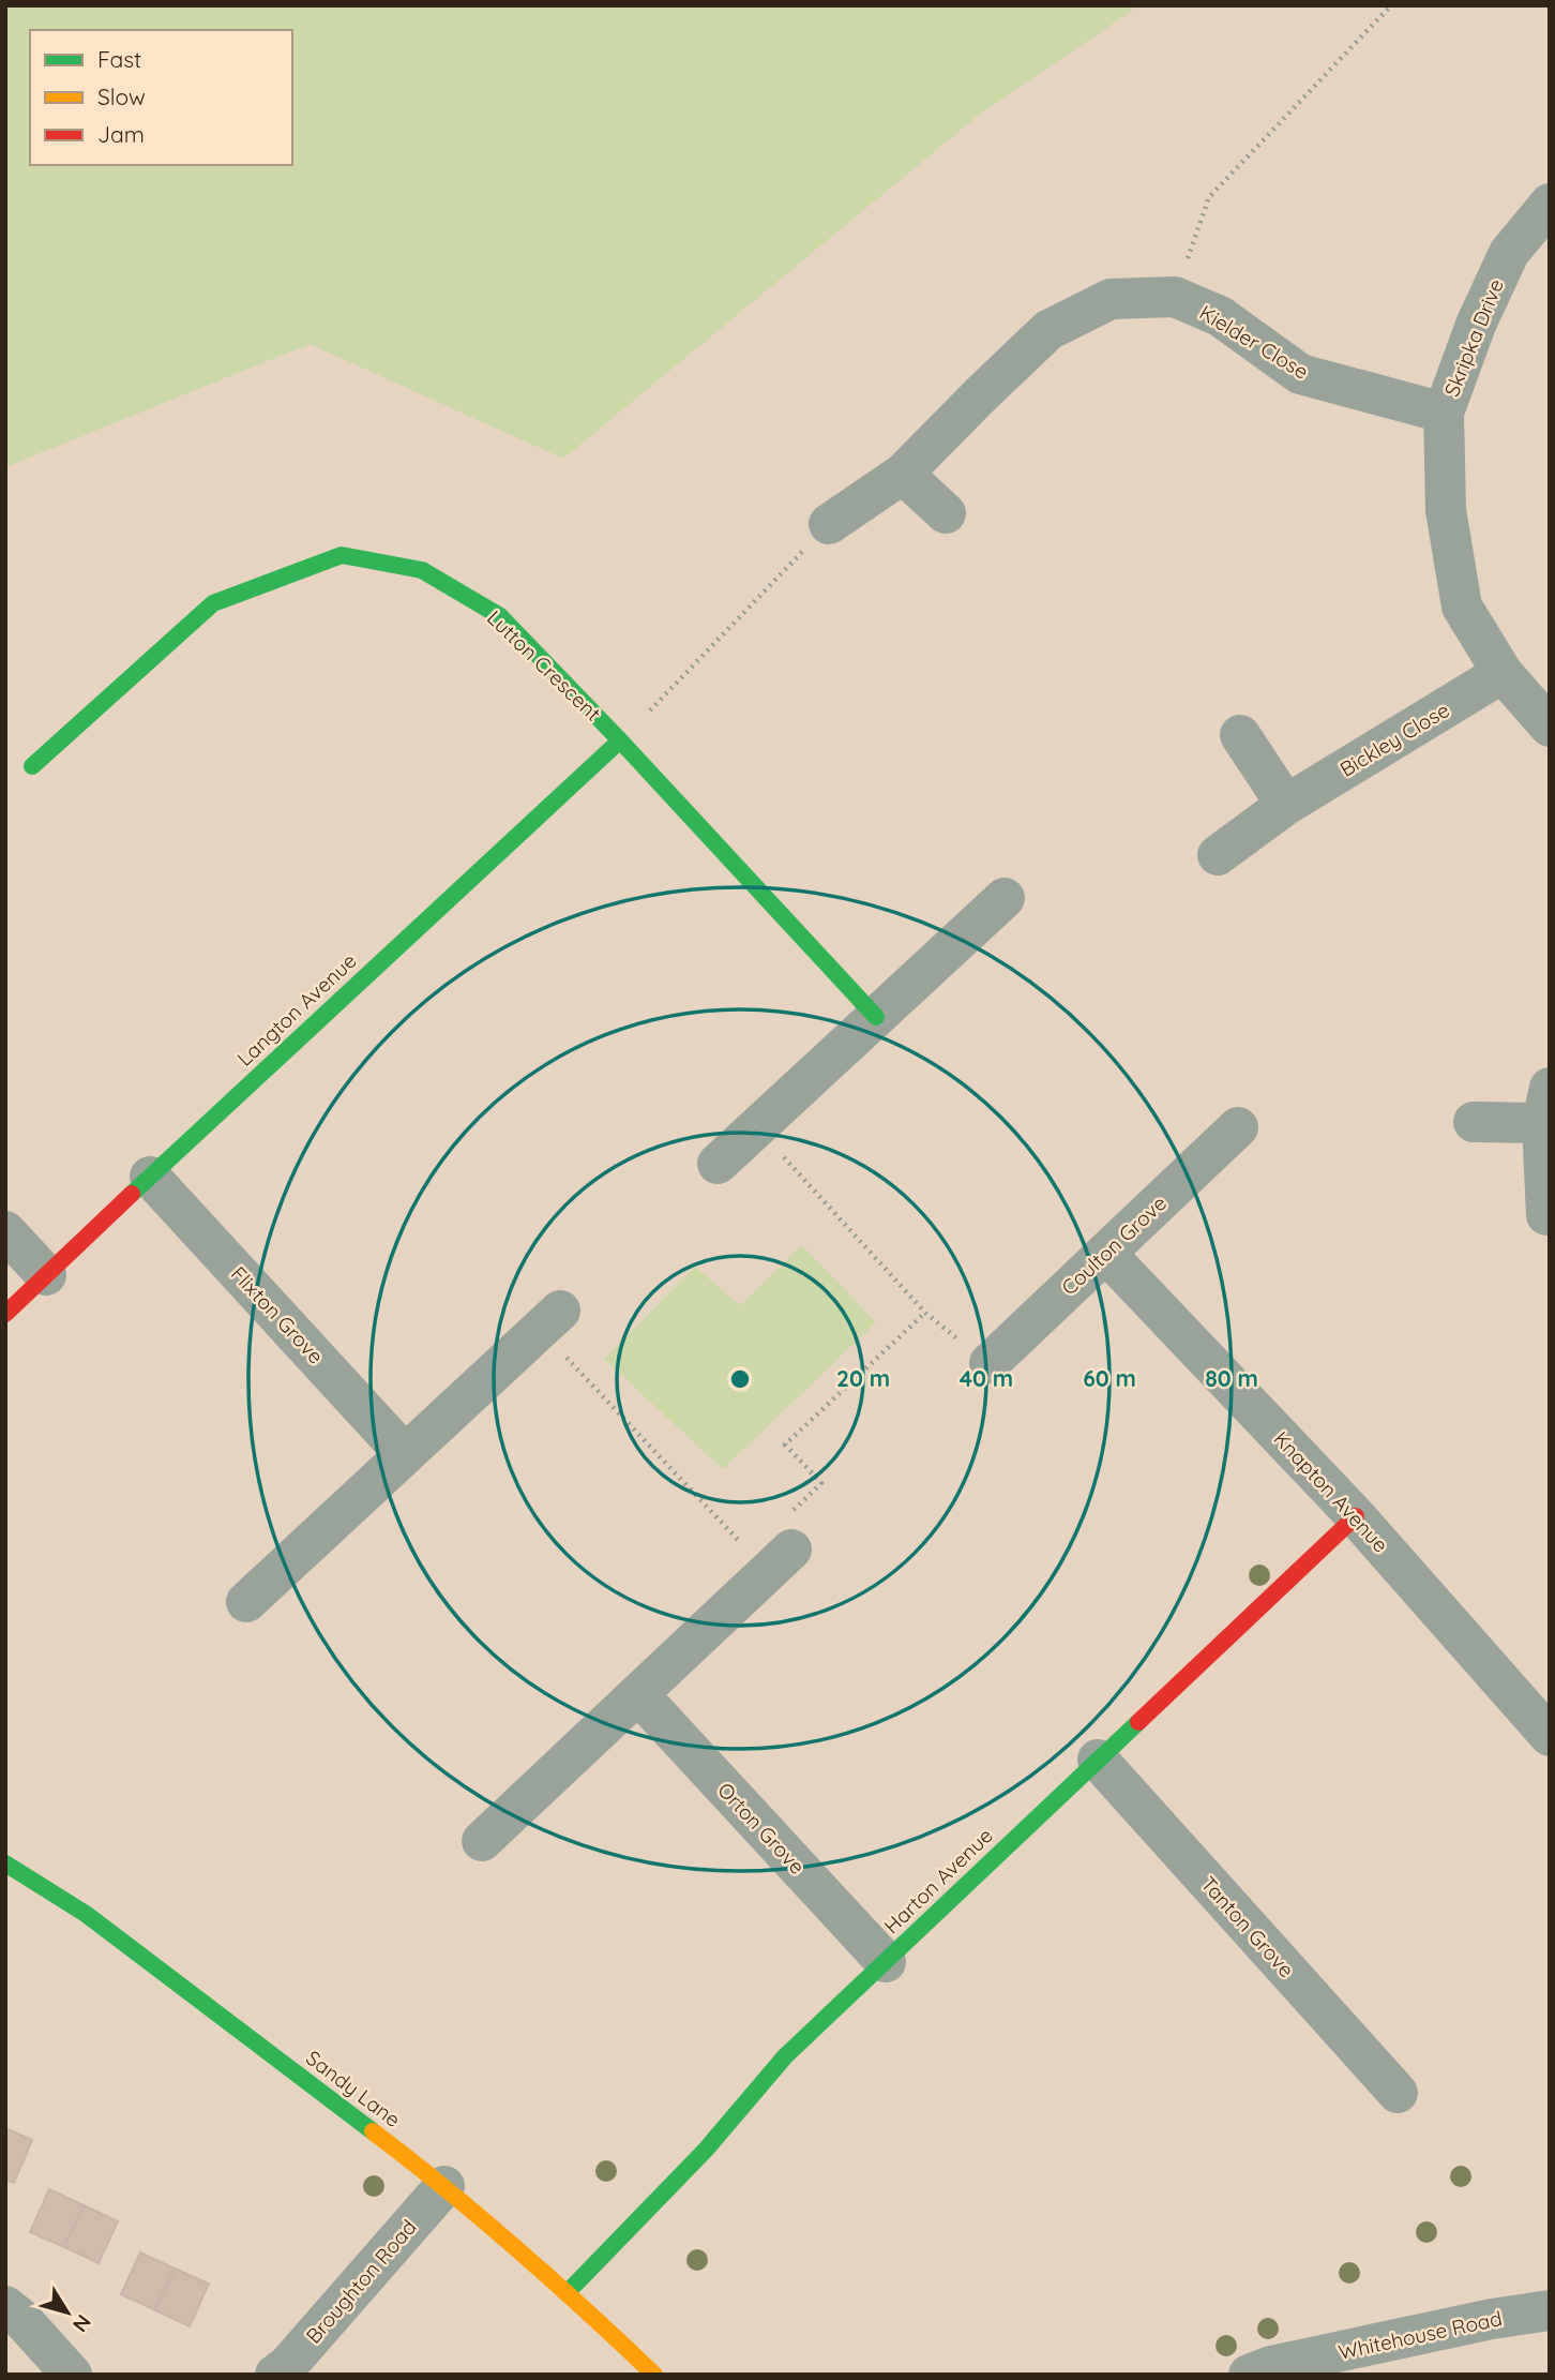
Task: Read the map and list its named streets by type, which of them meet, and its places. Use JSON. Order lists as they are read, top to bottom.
{
  "streets": {
    "street": [
      "Skripka Drive",
      "Kielder Close",
      "Lutton Crescent",
      "Bickley Close",
      "Langton Avenue",
      "Coulton Grove",
      "Flixton Grove",
      "Knapton Avenue",
      "Orton Grove",
      "Harton Avenue",
      "Tanton Grove",
      "Sandy Lane",
      "Broughton Road",
      "Whitehouse Road"
    ]
  },
  "crossings": [
    ["Skripka Drive", "Kielder Close"],
    ["Skripka Drive", "Bickley Close"],
    ["Lutton Crescent", "Langton Avenue"],
    ["Langton Avenue", "Flixton Grove"],
    ["Coulton Grove", "Knapton Avenue"],
    ["Knapton Avenue", "Harton Avenue"],
    ["Orton Grove", "Harton Avenue"],
    ["Harton Avenue", "Tanton Grove"],
    ["Harton Avenue", "Sandy Lane"],
    ["Sandy Lane", "Broughton Road"]
  ],
  "legend": ["Fast", "Slow", "Jam"],
  "north": "bottom right",
  "rings": [
    "20 m",
    "40 m",
    "60 m",
    "80 m"
  ]
}
